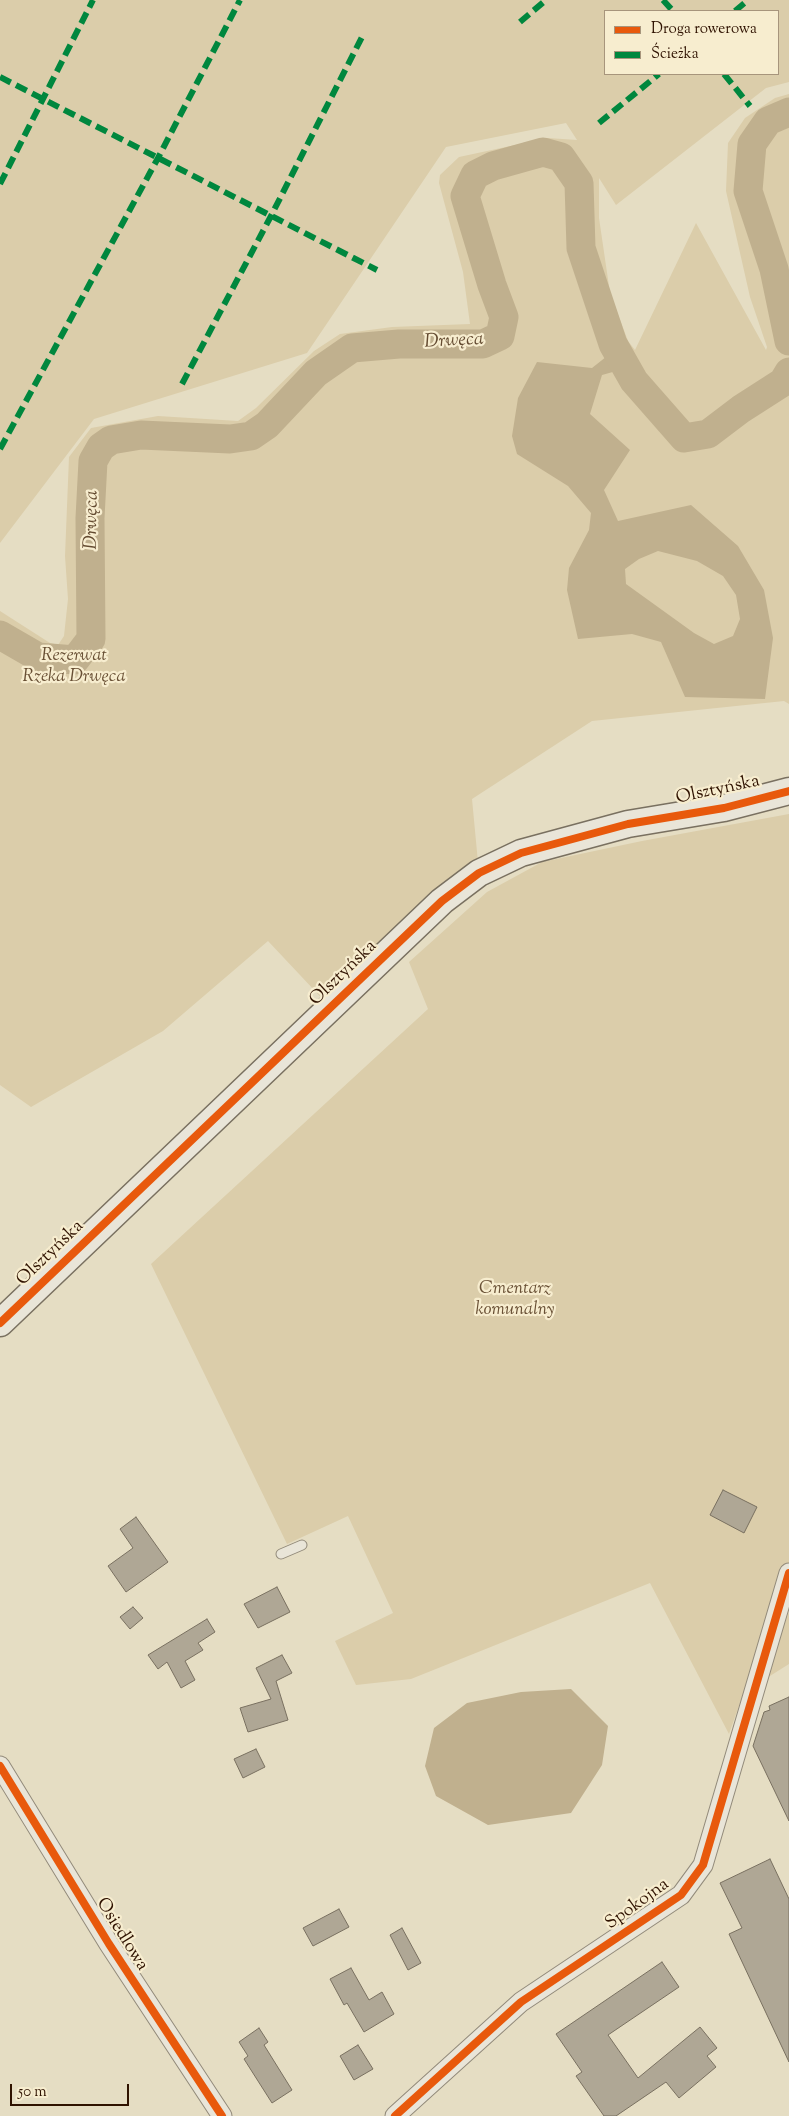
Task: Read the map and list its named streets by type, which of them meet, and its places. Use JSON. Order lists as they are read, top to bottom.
{
  "streets": {
    "street": ["Olsztyńska", "Spokojna", "Osiedlowa"]
  },
  "water": ["Drwęca"],
  "parks": ["Rezerwat Rzeka Drwęca", "Cmentarz komunalny"],
  "legend": ["Droga rowerowa", "Ścieżka"],
  "scale_bar": "50 m"
}
